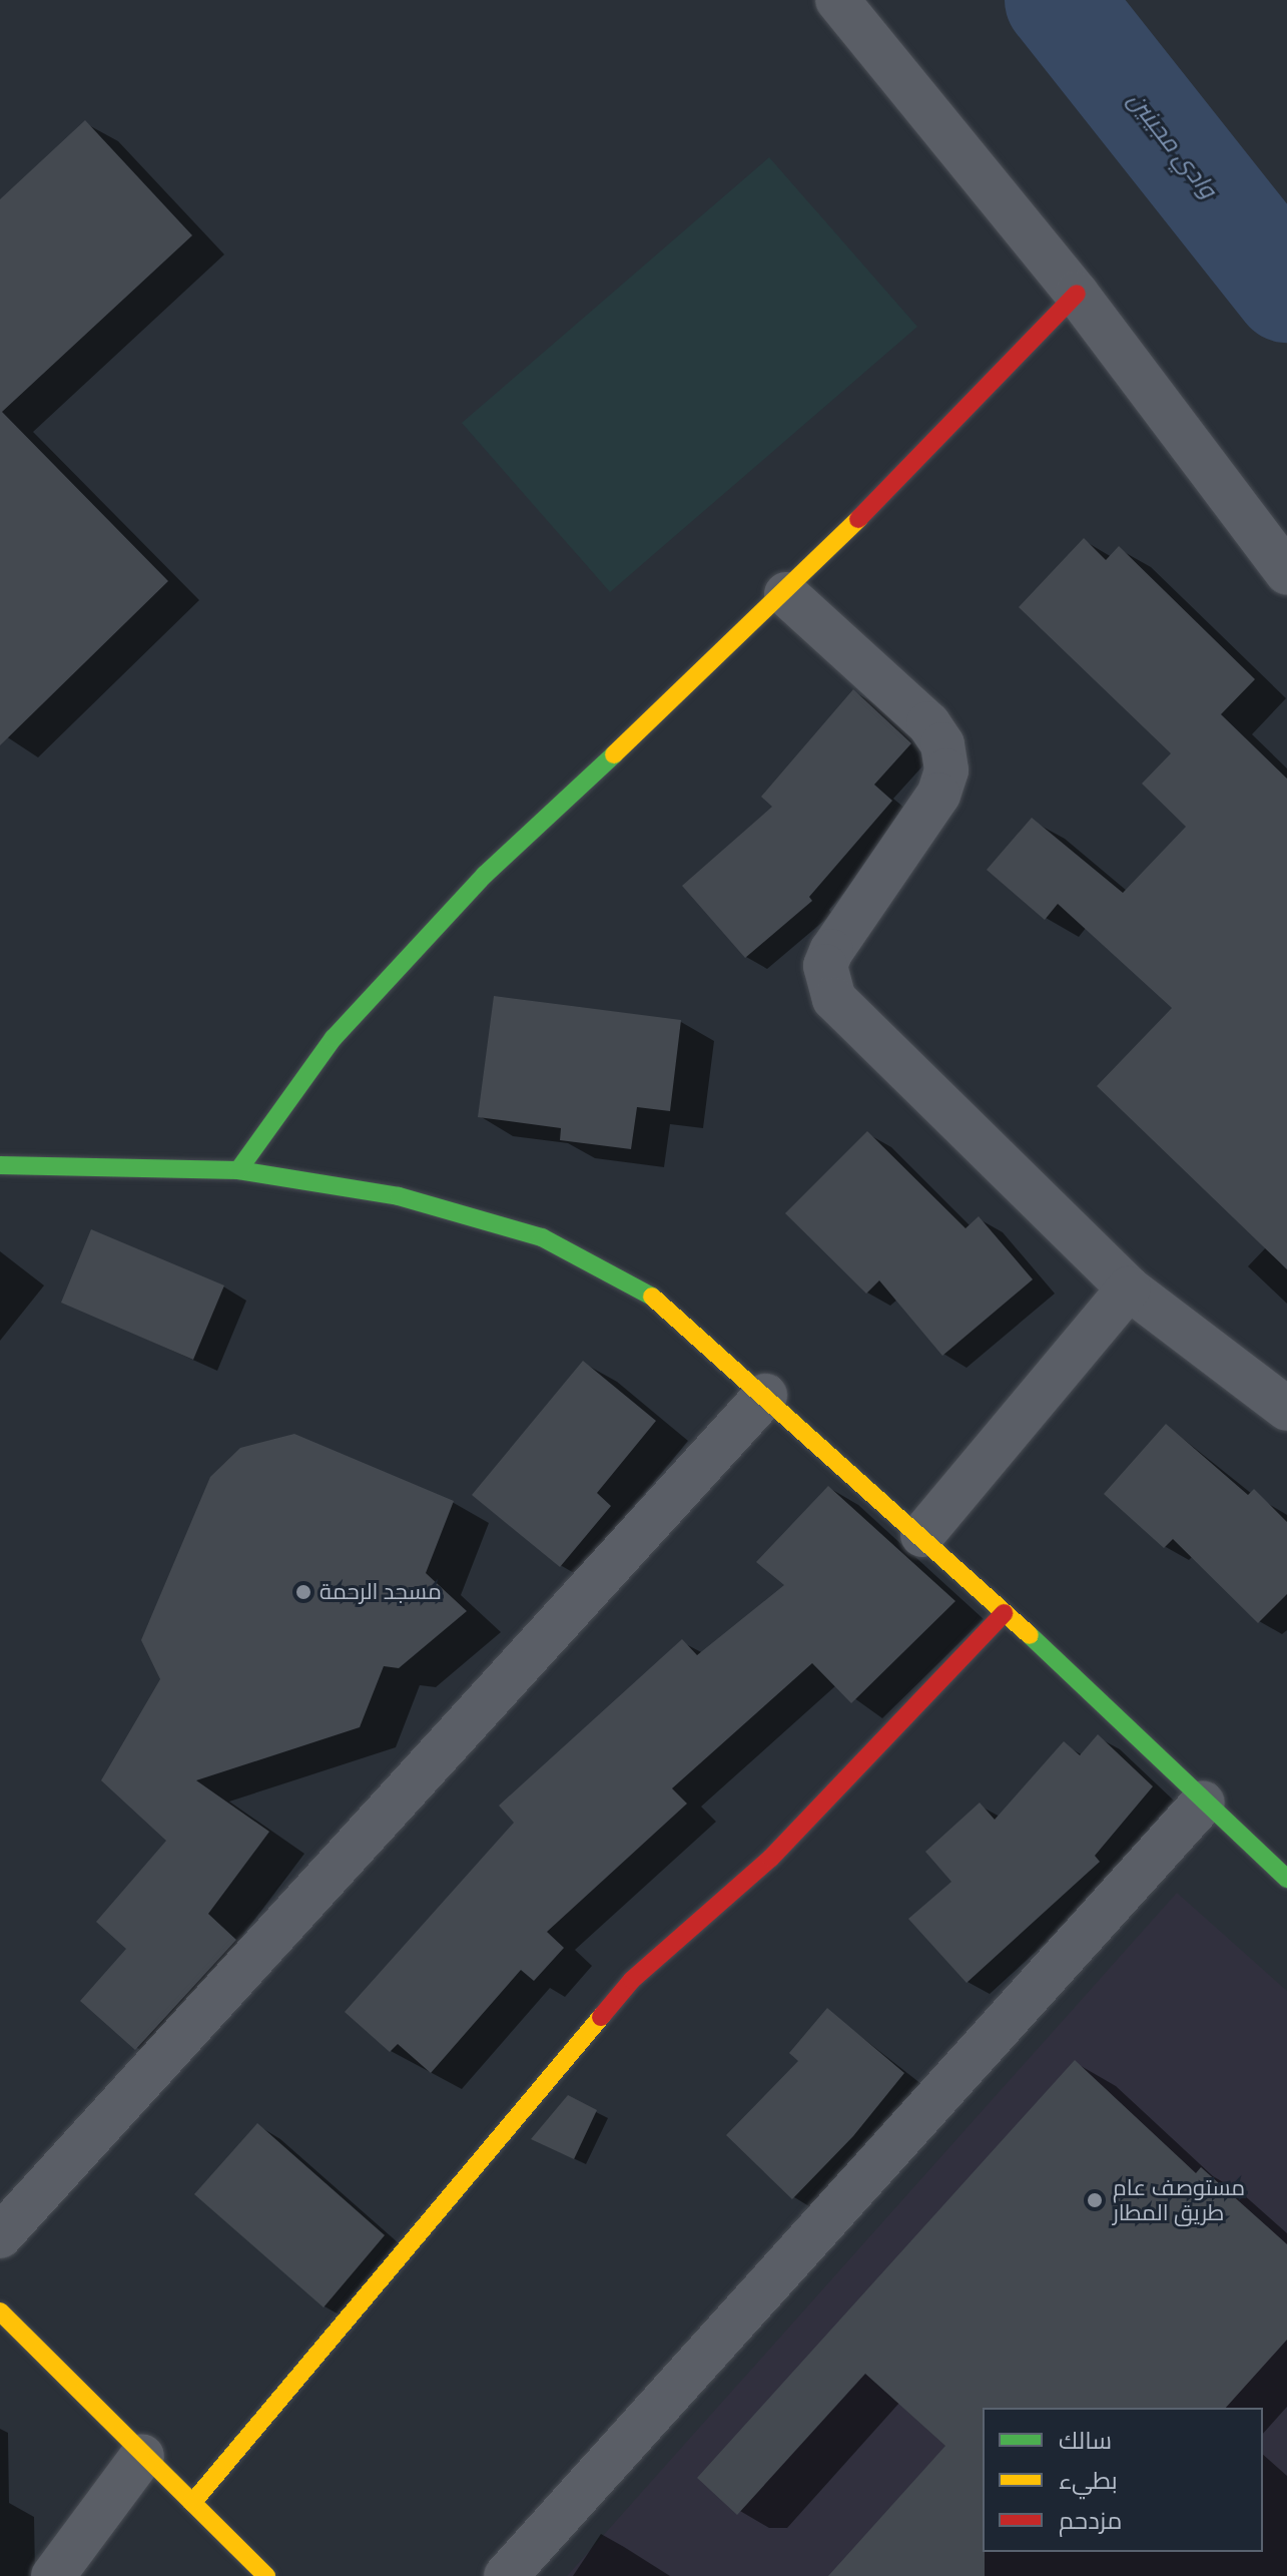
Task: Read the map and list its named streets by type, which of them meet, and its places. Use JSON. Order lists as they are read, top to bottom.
{
  "water": ["وادي مجينين"],
  "places": ["مسجد الرحمة", "مستوصف عام طريق المطار"],
  "legend": ["سالك", "بطيء", "مزدحم"]
}
